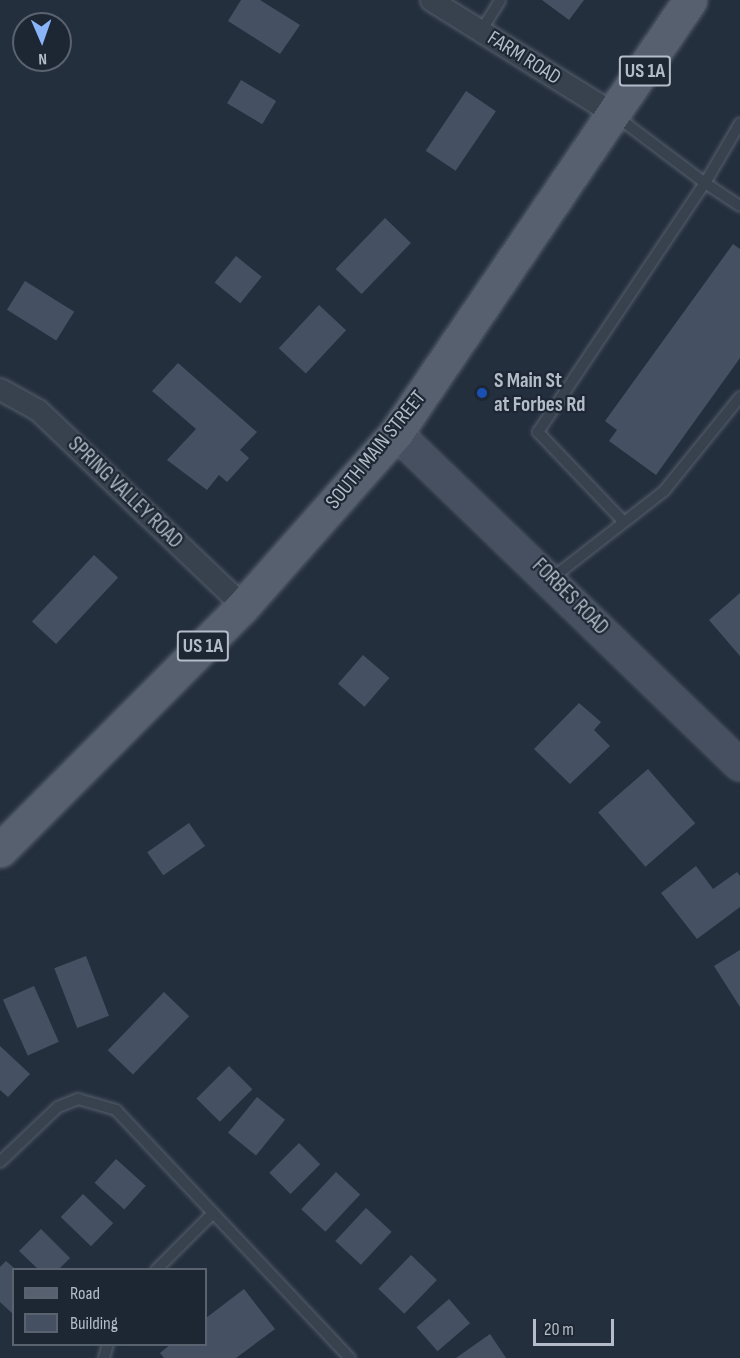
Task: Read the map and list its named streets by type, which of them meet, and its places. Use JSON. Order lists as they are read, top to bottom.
{
  "streets": {
    "main road": ["US 1A", "SOUTH MAIN STREET"],
    "street": ["FARM ROAD", "SPRING VALLEY ROAD", "FORBES ROAD"]
  },
  "crossings": [
    ["FARM ROAD", "SOUTH MAIN STREET"],
    ["SOUTH MAIN STREET", "SPRING VALLEY ROAD"],
    ["SOUTH MAIN STREET", "FORBES ROAD"]
  ],
  "places": ["S Main St at Forbes Rd"],
  "legend": ["Road", "Building"],
  "scale_bar": "20 m",
  "north": "bottom"
}
